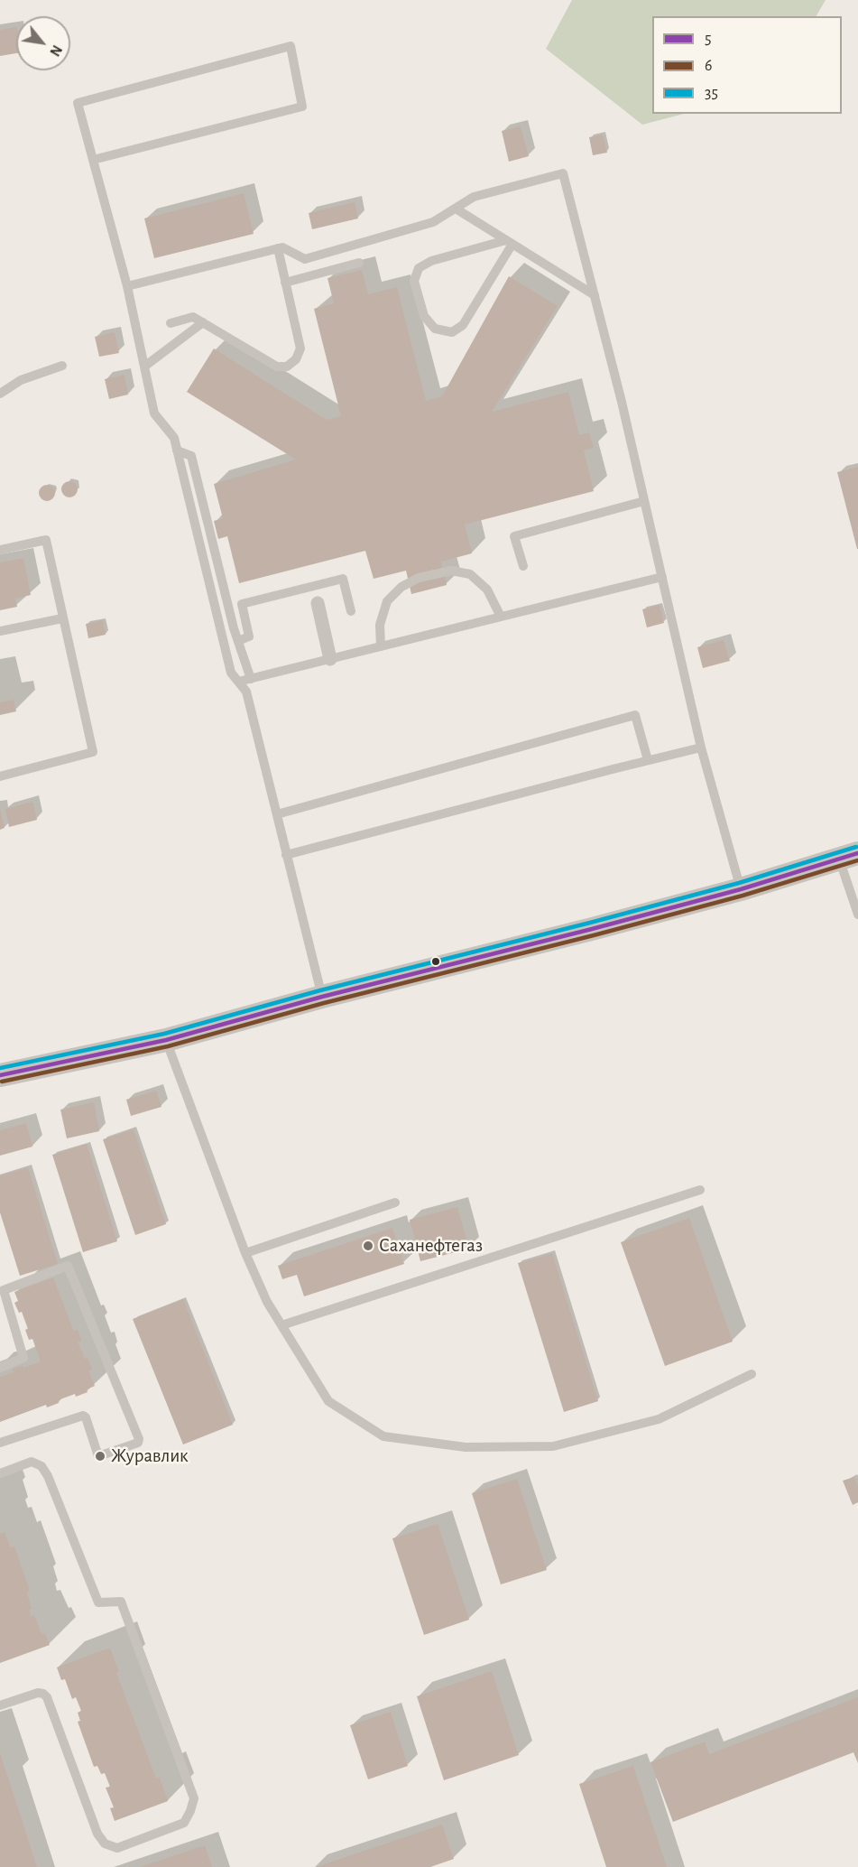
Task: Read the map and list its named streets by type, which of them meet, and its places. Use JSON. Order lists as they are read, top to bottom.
{
  "places": ["Саханефтегаз", "Журавлик"],
  "lines": ["transit line 35", "transit line 5", "transit line 6"],
  "legend": ["5", "6", "35"],
  "north": "bottom right"
}
